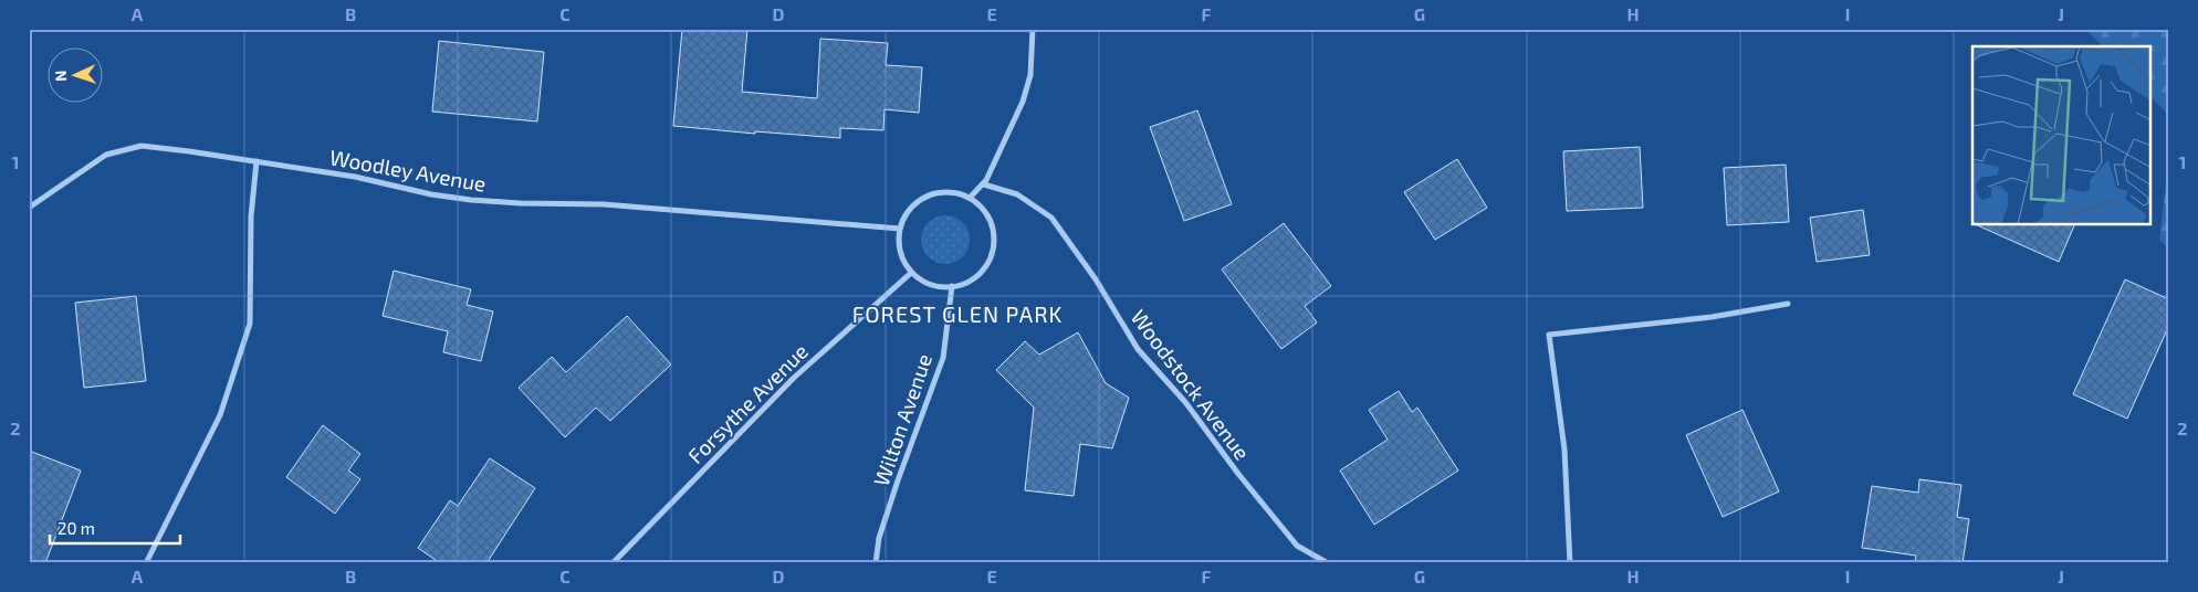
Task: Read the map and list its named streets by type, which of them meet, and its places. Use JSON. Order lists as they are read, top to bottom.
{
  "streets": {
    "street": [
      "Woodley Avenue",
      "Woodstock Avenue",
      "Forsythe Avenue",
      "Wilton Avenue"
    ]
  },
  "crossings": [
    ["Woodley Avenue", "Forsythe Avenue"],
    ["Woodley Avenue", "Wilton Avenue"],
    ["Forsythe Avenue", "Wilton Avenue"]
  ],
  "districts": ["FOREST GLEN PARK"],
  "scale_bar": "20 m",
  "north": "left",
  "grid": {
    "columns": [
      "A",
      "B",
      "C",
      "D",
      "E",
      "F",
      "G",
      "H",
      "I",
      "J"
    ],
    "rows": ["1", "2"]
  }
}
